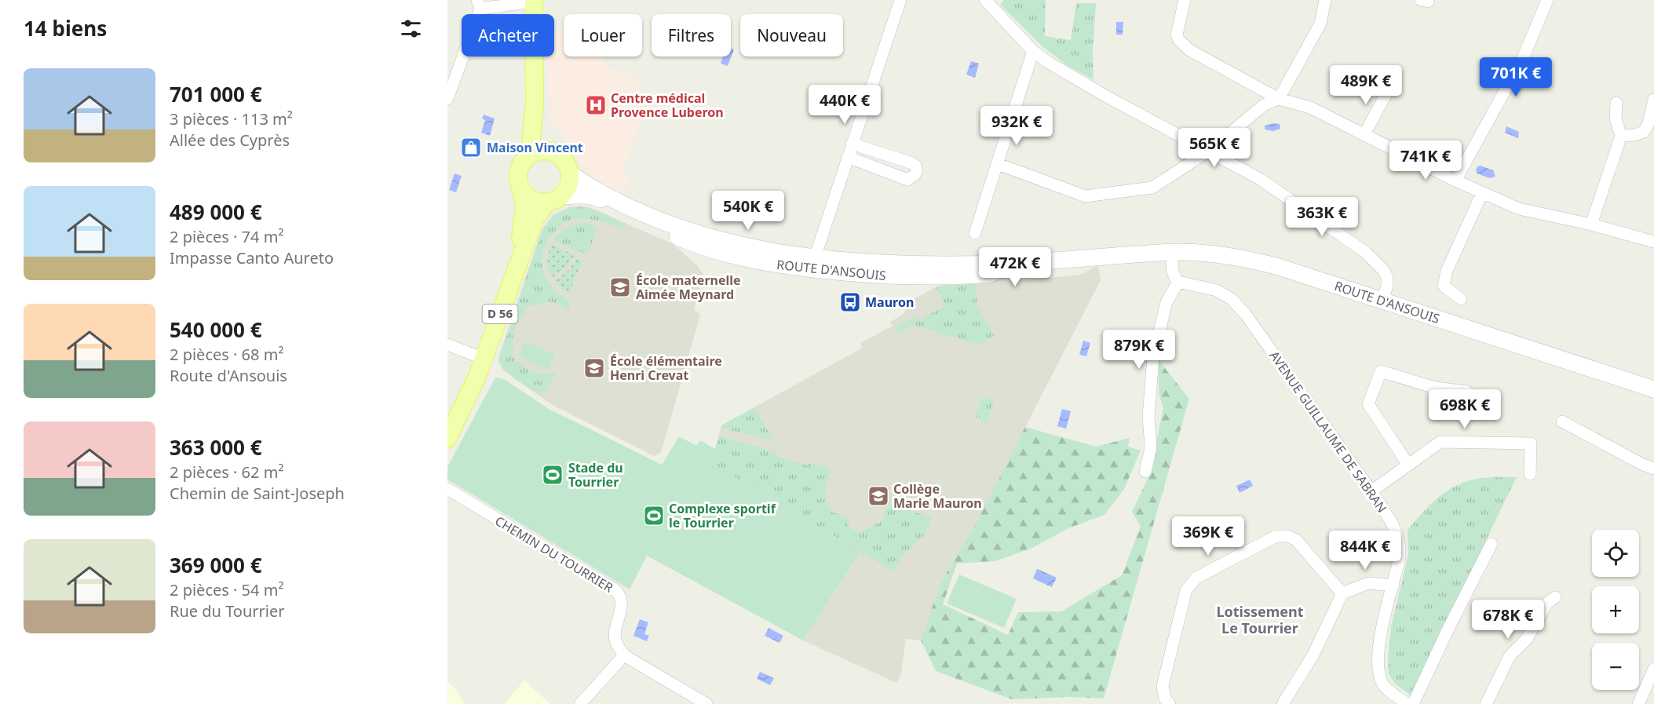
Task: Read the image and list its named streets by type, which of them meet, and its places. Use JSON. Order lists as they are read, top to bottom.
{
  "streets": {
    "main road": ["D 56"],
    "street": ["ROUTE D'ANSOUIS", "AVENUE GUILLAUME DE SABRAN", "CHEMIN DU TOURRIER"]
  },
  "crossings": [
    ["ROUTE D'ANSOUIS", "D 56"]
  ],
  "districts": ["Lotissement Le Tourrier"],
  "places": {
    "hospital": ["Centre médical Provence Luberon"],
    "shop": ["Maison Vincent"],
    "school or university": ["École maternelle Aimée Meynard", "École élémentaire Henri Crevat", "Collège Marie Mauron"],
    "bus stop": ["Mauron"],
    "sports": ["Stade du Tourrier", "Complexe sportif le Tourrier"]
  },
  "page": {
    "heading": "14 biens",
    "chip": [
      "Acheter",
      "Louer",
      "Filtres",
      "Nouveau"
    ],
    "list": [
      {
        "name": "701 000 €",
        "note": "3 pièces · 113 m² · Allée des Cyprès"
      },
      {
        "name": "489 000 €",
        "note": "2 pièces · 74 m² · Impasse Canto Aureto"
      },
      {
        "name": "540 000 €",
        "note": "2 pièces · 68 m² · Route d'Ansouis"
      },
      {
        "name": "363 000 €",
        "note": "2 pièces · 62 m² · Chemin de Saint-Joseph"
      },
      {
        "name": "369 000 €",
        "note": "2 pièces · 54 m² · Rue du Tourrier"
      }
    ],
    "price": [
      "701K €",
      "489K €",
      "440K €",
      "932K €",
      "565K €",
      "741K €",
      "540K €",
      "363K €",
      "472K €",
      "879K €",
      "698K €",
      "369K €",
      "844K €",
      "678K €"
    ],
    "map_buttons": ["+", "−"]
  }
}
